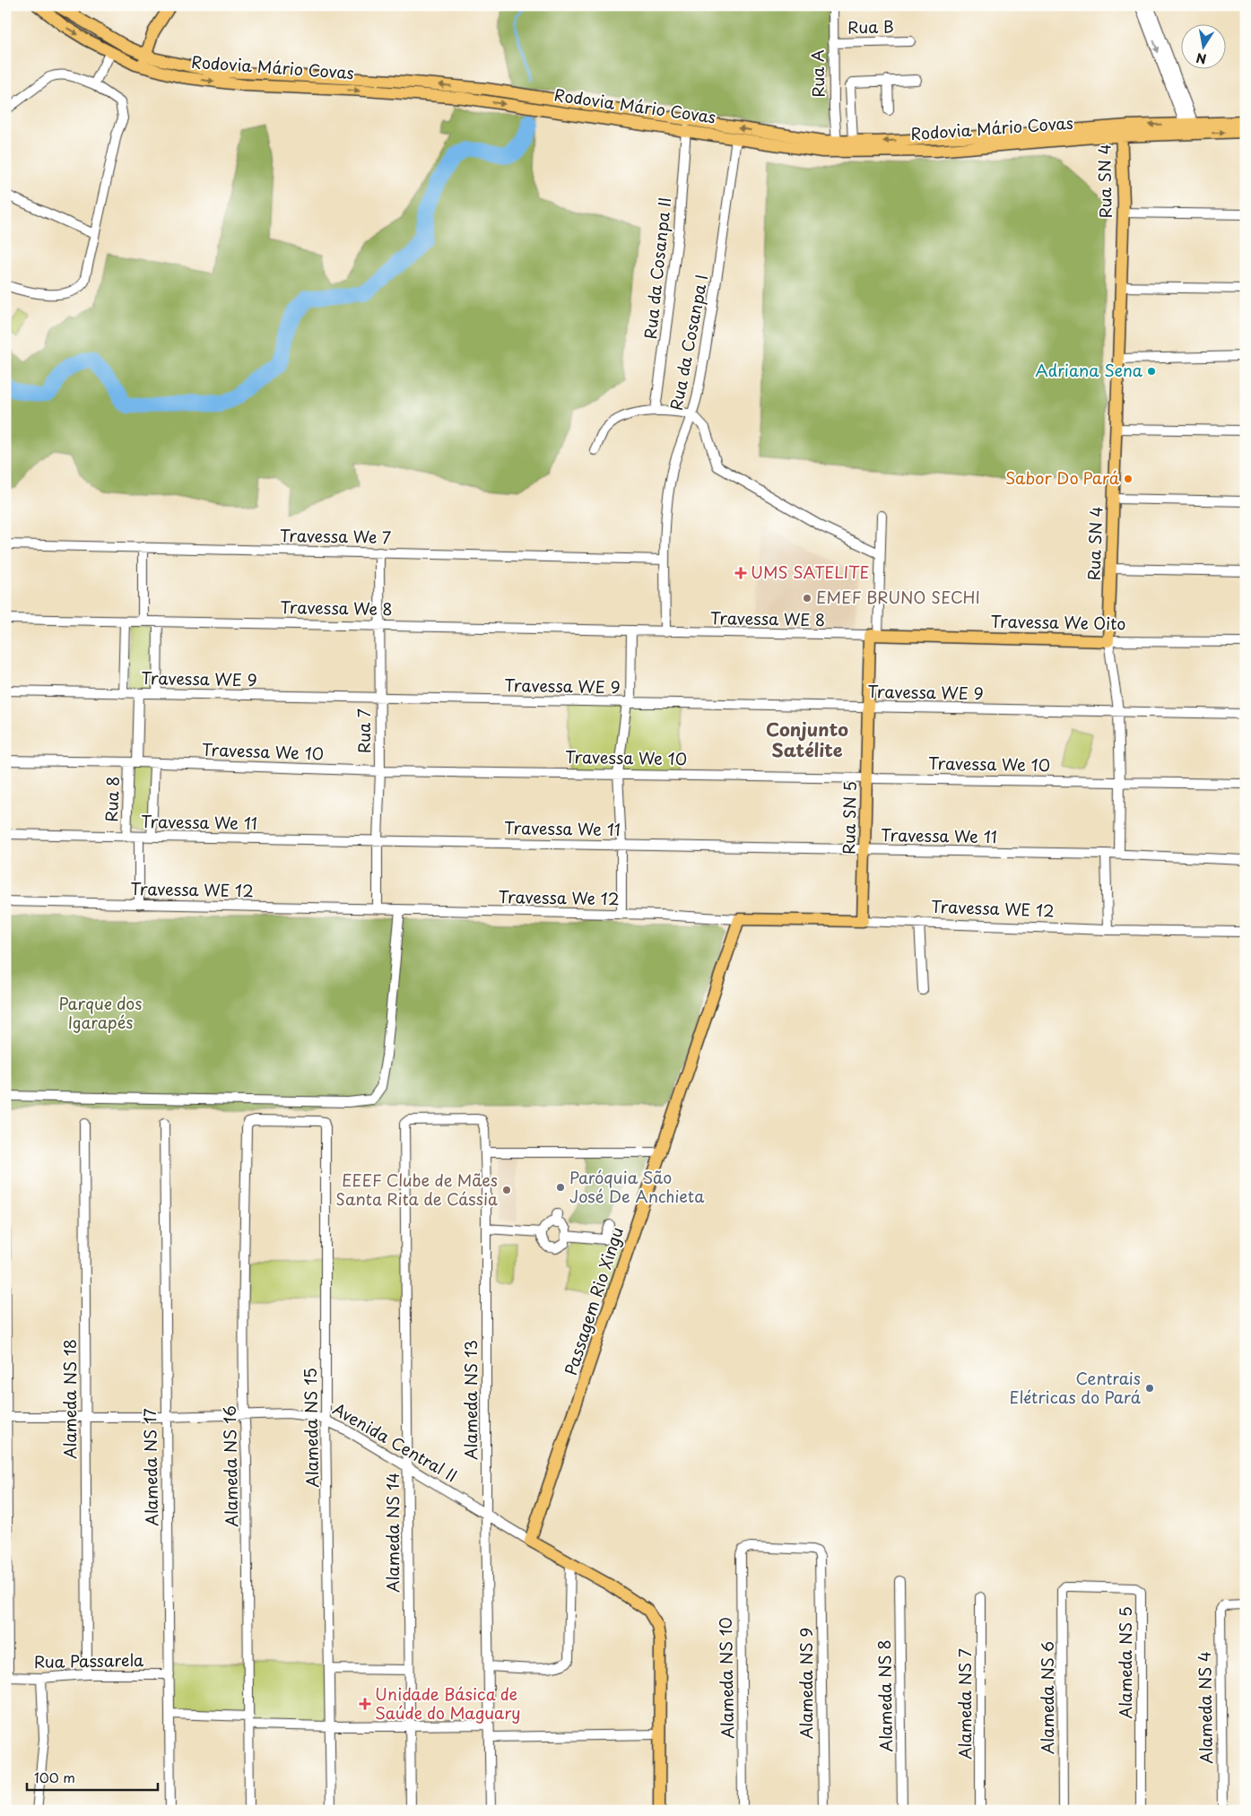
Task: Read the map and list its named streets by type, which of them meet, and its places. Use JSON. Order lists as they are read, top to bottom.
{
  "streets": {
    "main road": [
      "Rodovia Mário Covas",
      "Rua SN 4",
      "Travessa We Oito",
      "Rua SN 5",
      "Travessa WE 12",
      "Passagem Rio Xingu",
      "Avenida Central II"
    ],
    "street": [
      "Rua B",
      "Rua A",
      "Rua da Cosanpa II",
      "Rua da Cosanpa I",
      "Travessa We 7",
      "Travessa We 8",
      "Travessa WE 8",
      "Travessa WE 9",
      "Rua 7",
      "Travessa We 10",
      "Rua 8",
      "Travessa We 11",
      "Travessa We 12",
      "Alameda NS 18",
      "Alameda NS 13",
      "Alameda NS 15",
      "Alameda NS 16",
      "Alameda NS 17",
      "Alameda NS 14",
      "Rua Passarela",
      "Alameda NS 5",
      "Alameda NS 10",
      "Alameda NS 9",
      "Alameda NS 8",
      "Alameda NS 6",
      "Alameda NS 7",
      "Alameda NS 4"
    ]
  },
  "crossings": [
    ["Rua B", "Rua A"],
    ["Rodovia Mário Covas", "Rua A"],
    ["Rodovia Mário Covas", "Rua SN 4"],
    ["Rodovia Mário Covas", "Rua da Cosanpa II"],
    ["Rodovia Mário Covas", "Rua da Cosanpa I"],
    ["Rua SN 4", "Travessa We Oito"],
    ["Rua SN 4", "Travessa WE 9"],
    ["Rua SN 4", "Travessa We 10"],
    ["Rua SN 4", "Travessa We 11"],
    ["Rua da Cosanpa I", "Travessa We 7"],
    ["Rua da Cosanpa I", "Travessa We 8"],
    ["Rua da Cosanpa I", "Travessa WE 8"],
    ["Travessa We 7", "Rua 7"],
    ["Travessa We 8", "Travessa WE 8"],
    ["Travessa We 8", "Rua 7"],
    ["Travessa WE 8", "Travessa We Oito"],
    ["Travessa WE 8", "Rua SN 5"],
    ["Travessa We Oito", "Rua SN 5"],
    ["Travessa WE 9", "Rua 7"],
    ["Travessa WE 9", "Rua 8"],
    ["Travessa WE 9", "Rua SN 5"],
    ["Rua 7", "Travessa We 10"],
    ["Rua 7", "Travessa We 11"],
    ["Rua 7", "Travessa WE 12"],
    ["Rua 7", "Travessa We 12"],
    ["Travessa We 10", "Rua 8"],
    ["Travessa We 10", "Rua SN 5"],
    ["Rua 8", "Travessa We 11"],
    ["Rua 8", "Travessa WE 12"],
    ["Rua SN 5", "Travessa We 11"],
    ["Rua SN 5", "Travessa WE 12"],
    ["Travessa WE 12", "Travessa We 12"],
    ["Travessa WE 12", "Passagem Rio Xingu"],
    ["Travessa We 12", "Passagem Rio Xingu"],
    ["Passagem Rio Xingu", "Avenida Central II"],
    ["Alameda NS 18", "Avenida Central II"],
    ["Alameda NS 18", "Rua Passarela"],
    ["Alameda NS 13", "Avenida Central II"],
    ["Alameda NS 13", "Alameda NS 14"],
    ["Alameda NS 15", "Avenida Central II"],
    ["Alameda NS 15", "Alameda NS 16"],
    ["Avenida Central II", "Alameda NS 16"],
    ["Avenida Central II", "Alameda NS 17"],
    ["Avenida Central II", "Alameda NS 14"],
    ["Alameda NS 17", "Rua Passarela"],
    ["Alameda NS 5", "Alameda NS 6"],
    ["Alameda NS 10", "Alameda NS 9"]
  ],
  "districts": ["Conjunto Satélite"],
  "parks": ["Parque dos Igarapés"],
  "places": {
    "other": [
      "Adriana Sena",
      "Sabor Do Pará",
      "EMEF BRUNO SECHI",
      "Paróquia São José De Anchieta",
      "EEEF Clube de Mães Santa Rita de Cássia",
      "Centrais Elétricas do Pará"
    ],
    "health": ["UMS SATELITE", "Unidade Básica de Saúde do Maguary"]
  },
  "scale_bar": "100 m",
  "north": "bottom"
}
